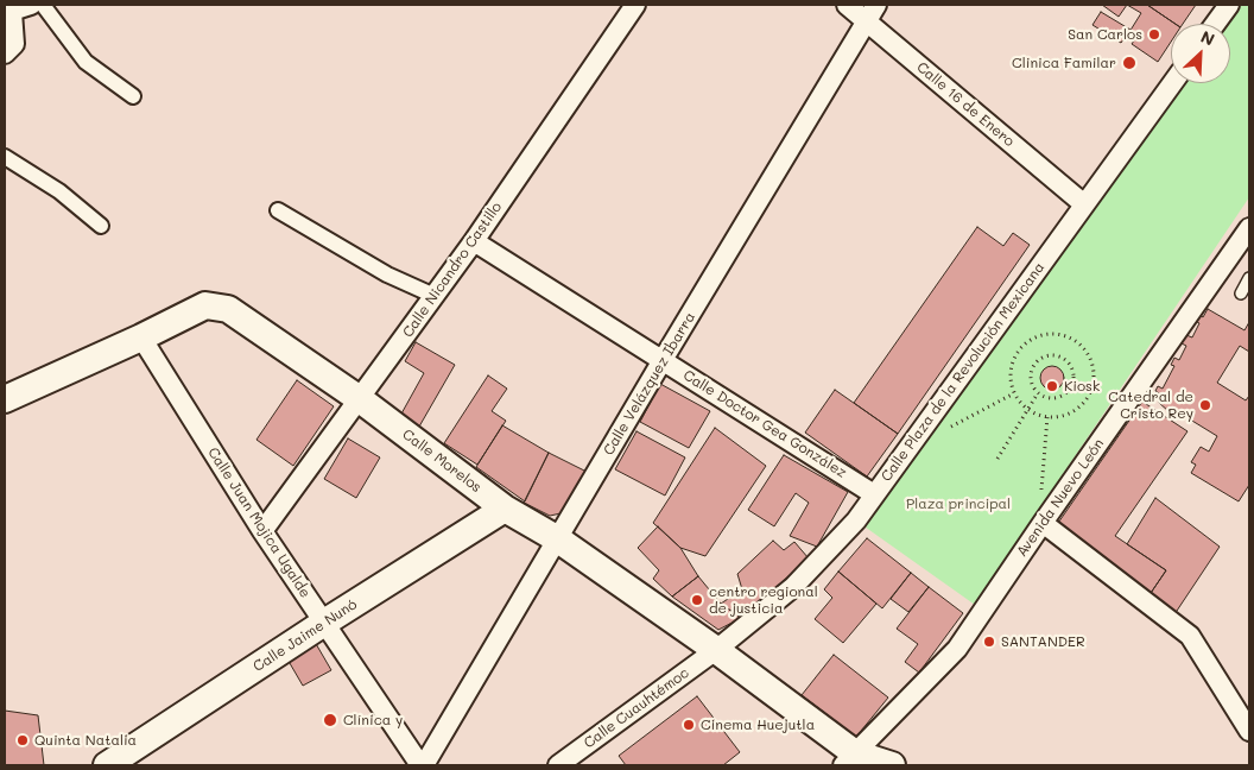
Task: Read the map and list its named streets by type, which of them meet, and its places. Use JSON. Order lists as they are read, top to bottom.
{
  "streets": {
    "main road": ["Calle Morelos", "Calle Jaime Nunó"],
    "street": [
      "Calle 16 de Enero",
      "Calle Nicandro Castillo",
      "Calle Plaza de la Revolución Mexicana",
      "Calle Velázquez Ibarra",
      "Calle Doctor Gea González",
      "Avenida Nuevo León",
      "Calle Juan Mojica Ugalde",
      "Calle Cuauhtémoc"
    ]
  },
  "crossings": [
    ["Calle 16 de Enero", "Calle Plaza de la Revolución Mexicana"],
    ["Calle 16 de Enero", "Calle Velázquez Ibarra"],
    ["Calle Nicandro Castillo", "Calle Doctor Gea González"],
    ["Calle Nicandro Castillo", "Calle Morelos"],
    ["Calle Nicandro Castillo", "Calle Juan Mojica Ugalde"],
    ["Calle Plaza de la Revolución Mexicana", "Calle Doctor Gea González"],
    ["Calle Plaza de la Revolución Mexicana", "Calle Morelos"],
    ["Calle Plaza de la Revolución Mexicana", "Calle Cuauhtémoc"],
    ["Calle Velázquez Ibarra", "Calle Doctor Gea González"],
    ["Calle Velázquez Ibarra", "Calle Morelos"],
    ["Calle Velázquez Ibarra", "Calle Juan Mojica Ugalde"],
    ["Calle Morelos", "Avenida Nuevo León"],
    ["Calle Morelos", "Calle Juan Mojica Ugalde"],
    ["Calle Morelos", "Calle Jaime Nunó"],
    ["Calle Morelos", "Calle Cuauhtémoc"],
    ["Calle Juan Mojica Ugalde", "Calle Jaime Nunó"]
  ],
  "parks": ["Plaza principal"],
  "places": [
    "San Carlos",
    "Clinica Familar",
    "Kiosk",
    "Catedral de Cristo Rey",
    "centro regional de justicia",
    "SANTANDER",
    "Clínica y",
    "Cinema Huejutla",
    "Quinta Natalia"
  ],
  "north": "top right"
}
